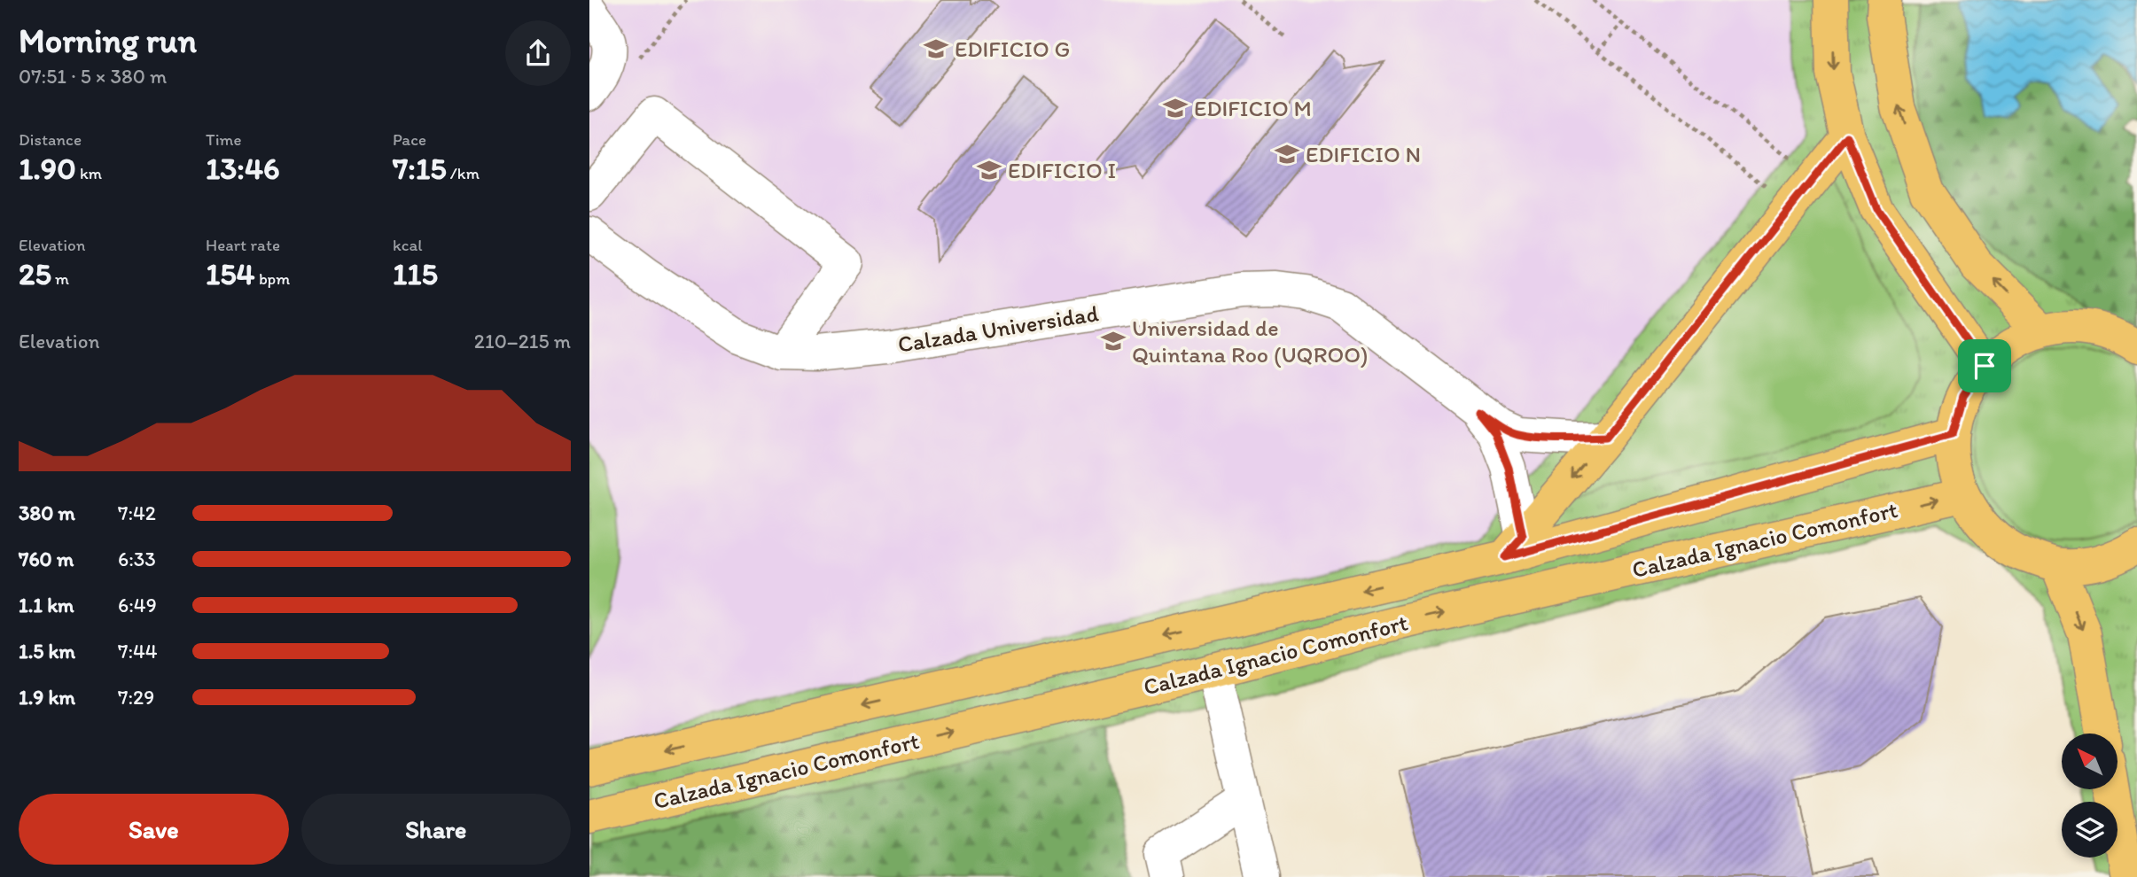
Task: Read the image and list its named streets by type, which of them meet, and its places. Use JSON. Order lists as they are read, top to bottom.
{
  "streets": {
    "main road": ["Calzada Ignacio Comonfort"],
    "lane": ["Calzada Universidad"]
  },
  "crossings": [
    ["Calzada Universidad", "Calzada Ignacio Comonfort"]
  ],
  "places": {
    "school or university": [
      "EDIFICIO G",
      "EDIFICIO M",
      "EDIFICIO N",
      "EDIFICIO I",
      "Universidad de Quintana Roo (UQROO)"
    ]
  },
  "north": "top left",
  "page": {
    "heading": ["Morning run", "07:51 · 5 × 380 m"],
    "stats": [
      ["Distance", "1.90 km"],
      ["Time", "13:46"],
      ["Pace", "7:15 /km"],
      ["Elevation", "25 m"],
      ["Heart rate", "154 bpm"],
      ["kcal", "115"]
    ],
    "chart": ["Elevation", "210–215 m"],
    "list": [
      {
        "name": "380 m",
        "note": "7:42"
      },
      {
        "name": "760 m",
        "note": "6:33"
      },
      {
        "name": "1.1 km",
        "note": "6:49"
      },
      {
        "name": "1.5 km",
        "note": "7:44"
      },
      {
        "name": "1.9 km",
        "note": "7:29"
      }
    ],
    "buttons": ["Save", "Share"]
  }
}
